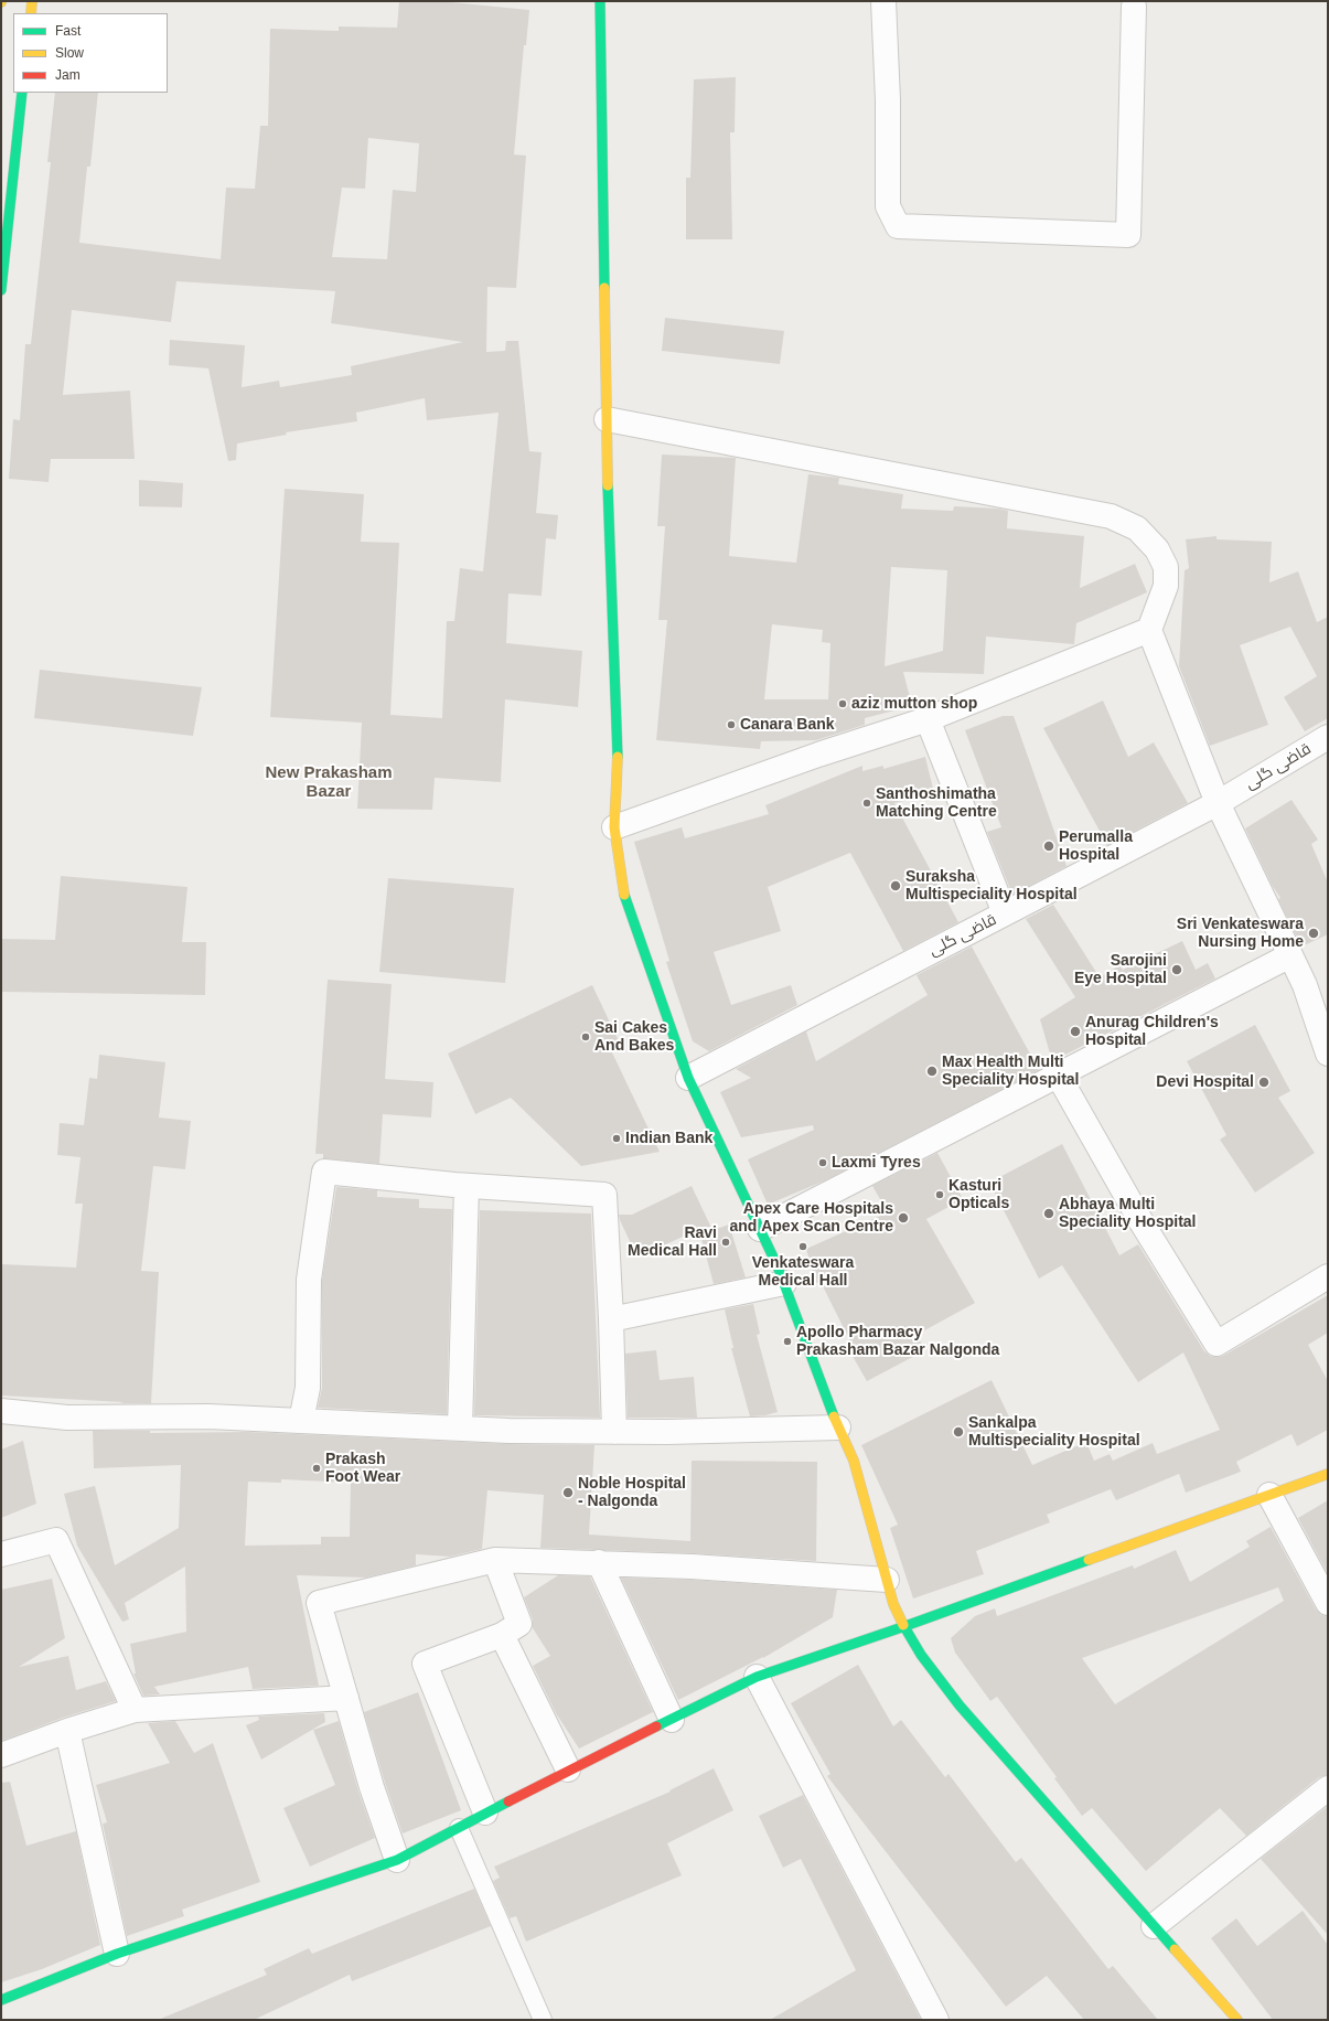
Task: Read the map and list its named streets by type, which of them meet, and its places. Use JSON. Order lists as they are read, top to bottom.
{
  "streets": {
    "street": ["قاضی گلی"]
  },
  "districts": ["New Prakasham Bazar"],
  "places": [
    "aziz mutton shop",
    "Canara Bank",
    "Santhoshimatha Matching Centre",
    "Perumalla Hospital",
    "Suraksha Multispeciality Hospital",
    "Sri Venkateswara Nursing Home",
    "Sarojini Eye Hospital",
    "Anurag Children's Hospital",
    "Sai Cakes And Bakes",
    "Max Health Multi Speciality Hospital",
    "Devi Hospital",
    "Indian Bank",
    "Laxmi Tyres",
    "Kasturi Opticals",
    "Abhaya Multi Speciality Hospital",
    "Apex Care Hospitals and Apex Scan Centre",
    "Ravi Medical Hall",
    "Venkateswara Medical Hall",
    "Apollo Pharmacy Prakasham Bazar Nalgonda",
    "Sankalpa Multispeciality Hospital",
    "Prakash Foot Wear",
    "Noble Hospital - Nalgonda"
  ],
  "legend": ["Fast", "Slow", "Jam"]
}
